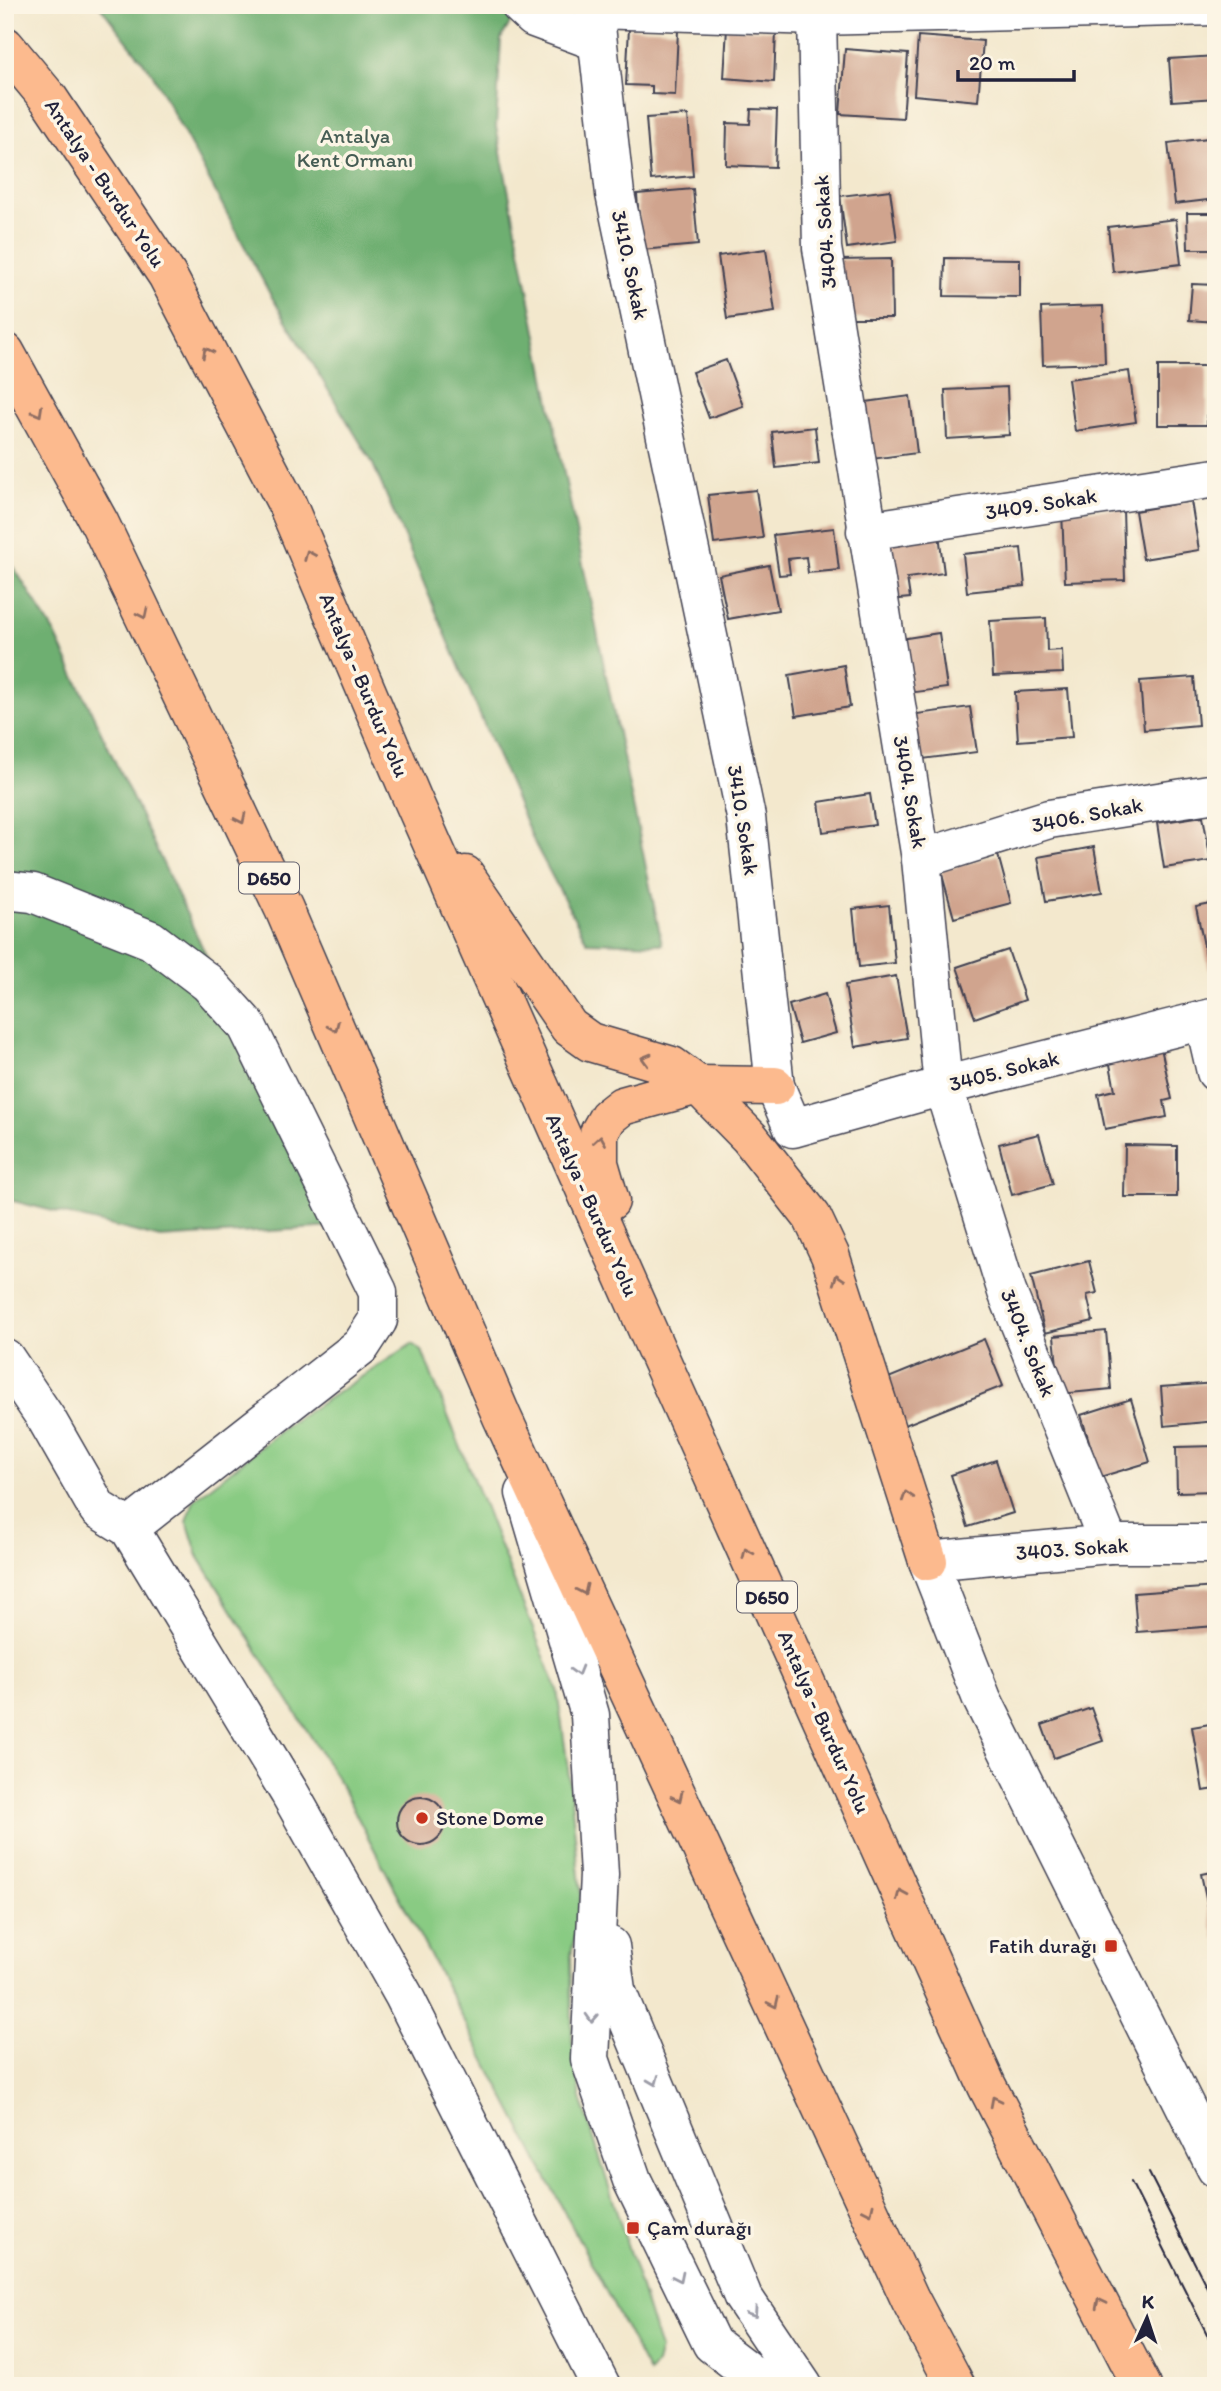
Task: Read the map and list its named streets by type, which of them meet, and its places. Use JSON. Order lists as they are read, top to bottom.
{
  "streets": {
    "highway": ["Antalya - Burdur Yolu", "D650"],
    "street": [
      "3404. Sokak",
      "3410. Sokak",
      "3409. Sokak",
      "3406. Sokak",
      "3405. Sokak",
      "3403. Sokak"
    ]
  },
  "crossings": [
    ["3404. Sokak", "3410. Sokak"],
    ["3404. Sokak", "3409. Sokak"],
    ["3404. Sokak", "3406. Sokak"],
    ["3404. Sokak", "3405. Sokak"],
    ["3404. Sokak", "3403. Sokak"],
    ["3410. Sokak", "3405. Sokak"]
  ],
  "parks": ["Antalya Kent Ormanı"],
  "places": {
    "other": ["Stone Dome"],
    "transit": ["Fatih durağı", "Çam durağı"]
  },
  "scale_bar": "20 m",
  "north": "top"
}
